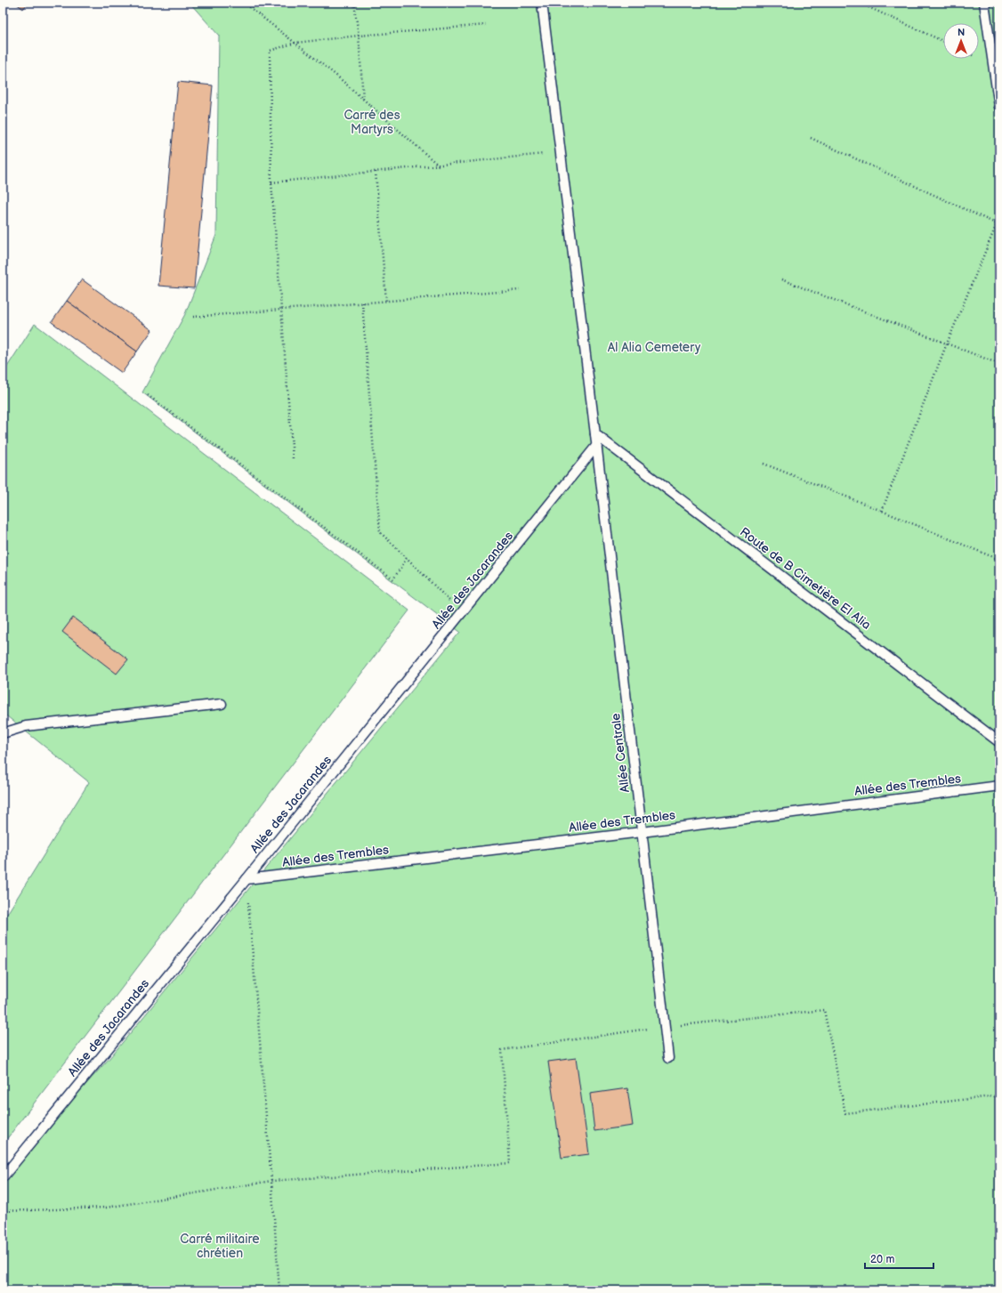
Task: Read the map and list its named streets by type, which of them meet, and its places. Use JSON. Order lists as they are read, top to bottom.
{
  "streets": {
    "lane": [
      "Route de B Cimetière El Alia",
      "Allée des Jacarandes",
      "Allée Centrale",
      "Allée des Trembles"
    ]
  },
  "crossings": [
    ["Route de B Cimetière El Alia", "Allée Centrale"],
    ["Allée des Jacarandes", "Allée Centrale"],
    ["Allée des Jacarandes", "Allée des Trembles"],
    ["Allée Centrale", "Allée des Trembles"]
  ],
  "parks": ["Carré des Martyrs", "Al Alia Cemetery", "Carré militaire chrétien"],
  "scale_bar": "20 m",
  "north": "top"
}
